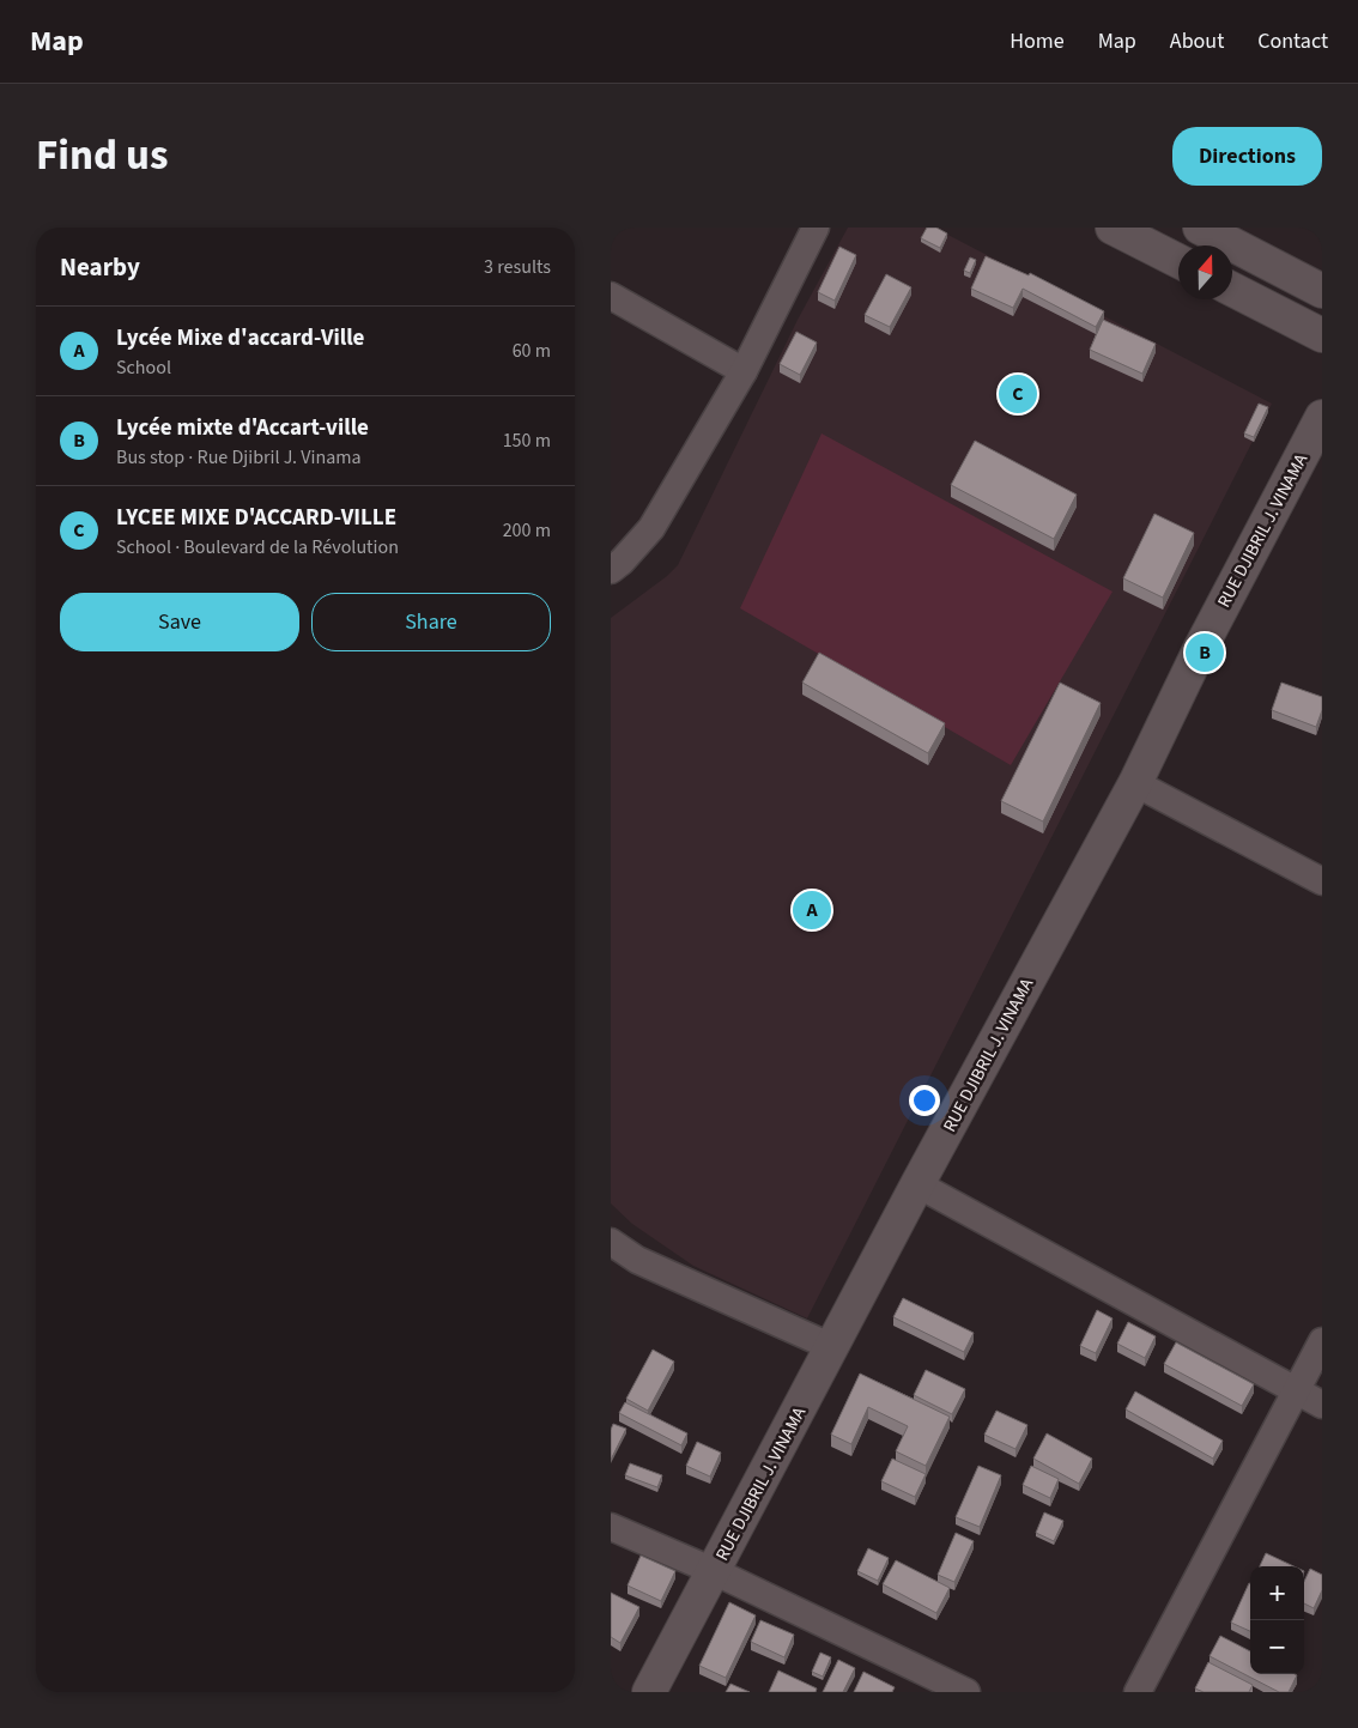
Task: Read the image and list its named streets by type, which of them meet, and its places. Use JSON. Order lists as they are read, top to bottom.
{
  "streets": {
    "street": ["RUE DJIBRIL J. VINAMA"]
  },
  "north": "top",
  "page": {
    "header": "Map",
    "nav": [
      "Home",
      "Map",
      "About",
      "Contact"
    ],
    "title": "Find us",
    "buttons": [
      "Directions",
      ["Save", "Share"]
    ],
    "heading": ["Nearby", "3 results"],
    "list": [
      {
        "mark": "A",
        "name": "Lycée Mixe d'accard-Ville",
        "note": "School",
        "value": "60 m"
      },
      {
        "mark": "B",
        "name": "Lycée mixte d'Accart-ville",
        "note": "Bus stop · Rue Djibril J. Vinama",
        "value": "150 m"
      },
      {
        "mark": "C",
        "name": "LYCEE MIXE D'ACCARD-VILLE",
        "note": "School · Boulevard de la Révolution",
        "value": "200 m"
      }
    ],
    "pins": ["C", "B", "A"],
    "map_buttons": ["+", "−"]
  }
}
